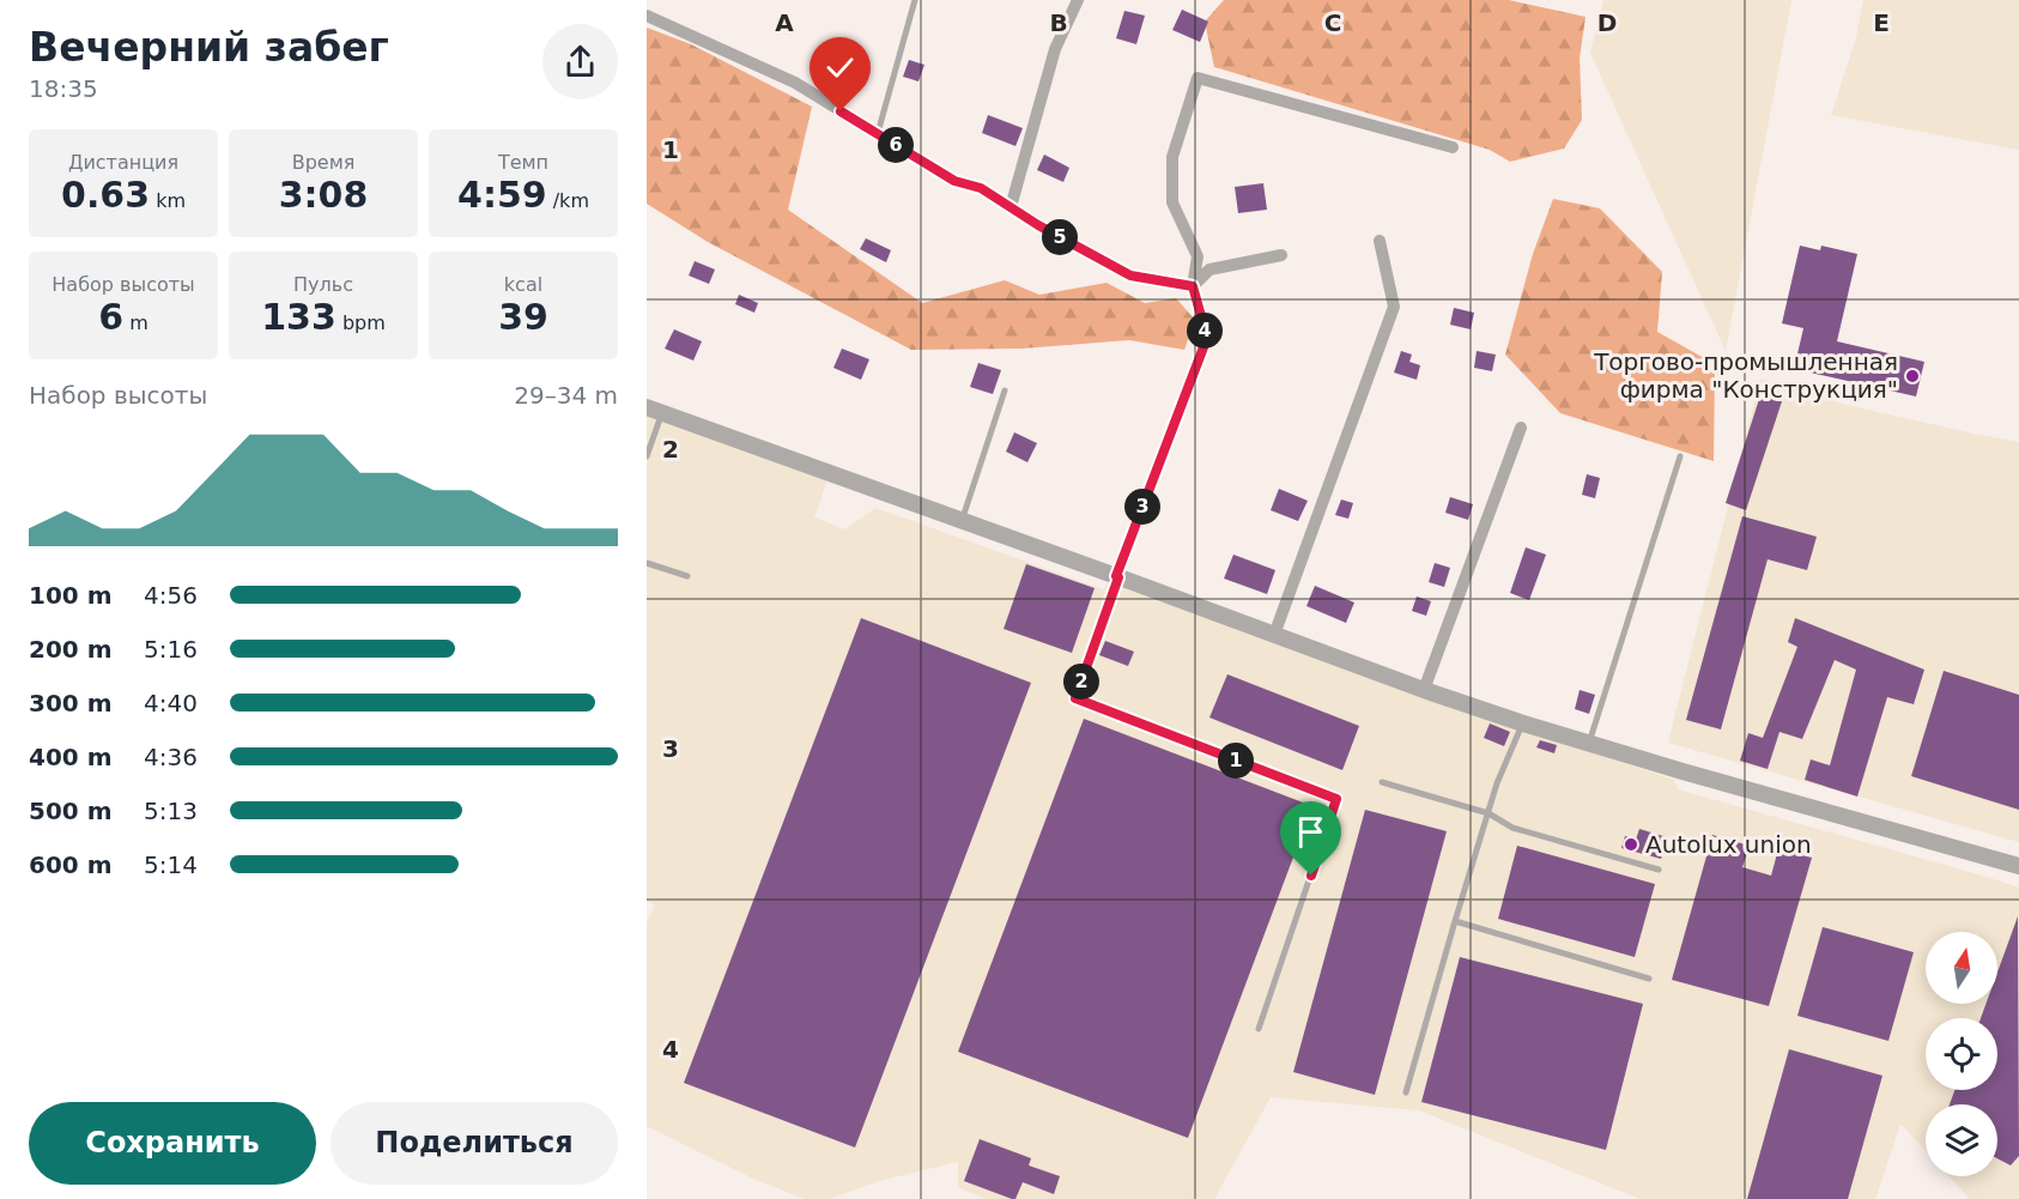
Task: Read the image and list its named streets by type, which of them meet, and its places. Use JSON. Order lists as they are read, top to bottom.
{
  "places": ["Торгово-промышленная фирма \"Конструкция\"", "Autolux union"],
  "north": "top",
  "page": {
    "heading": ["Вечерний забег", "18:35"],
    "stats": [
      ["Дистанция", "0.63 km"],
      ["Время", "3:08"],
      ["Темп", "4:59 /km"],
      ["Набор высоты", "6 m"],
      ["Пульс", "133 bpm"],
      ["kcal", "39"]
    ],
    "pins": [
      "6",
      "5",
      "4",
      "3",
      "2",
      "1"
    ],
    "chart": ["Набор высоты", "29–34 m"],
    "list": [
      {
        "name": "100 m",
        "note": "4:56"
      },
      {
        "name": "200 m",
        "note": "5:16"
      },
      {
        "name": "300 m",
        "note": "4:40"
      },
      {
        "name": "400 m",
        "note": "4:36"
      },
      {
        "name": "500 m",
        "note": "5:13"
      },
      {
        "name": "600 m",
        "note": "5:14"
      }
    ],
    "buttons": ["Сохранить", "Поделиться"]
  },
  "grid": {
    "columns": [
      "A",
      "B",
      "C",
      "D",
      "E"
    ],
    "rows": [
      "1",
      "2",
      "3",
      "4"
    ]
  }
}
